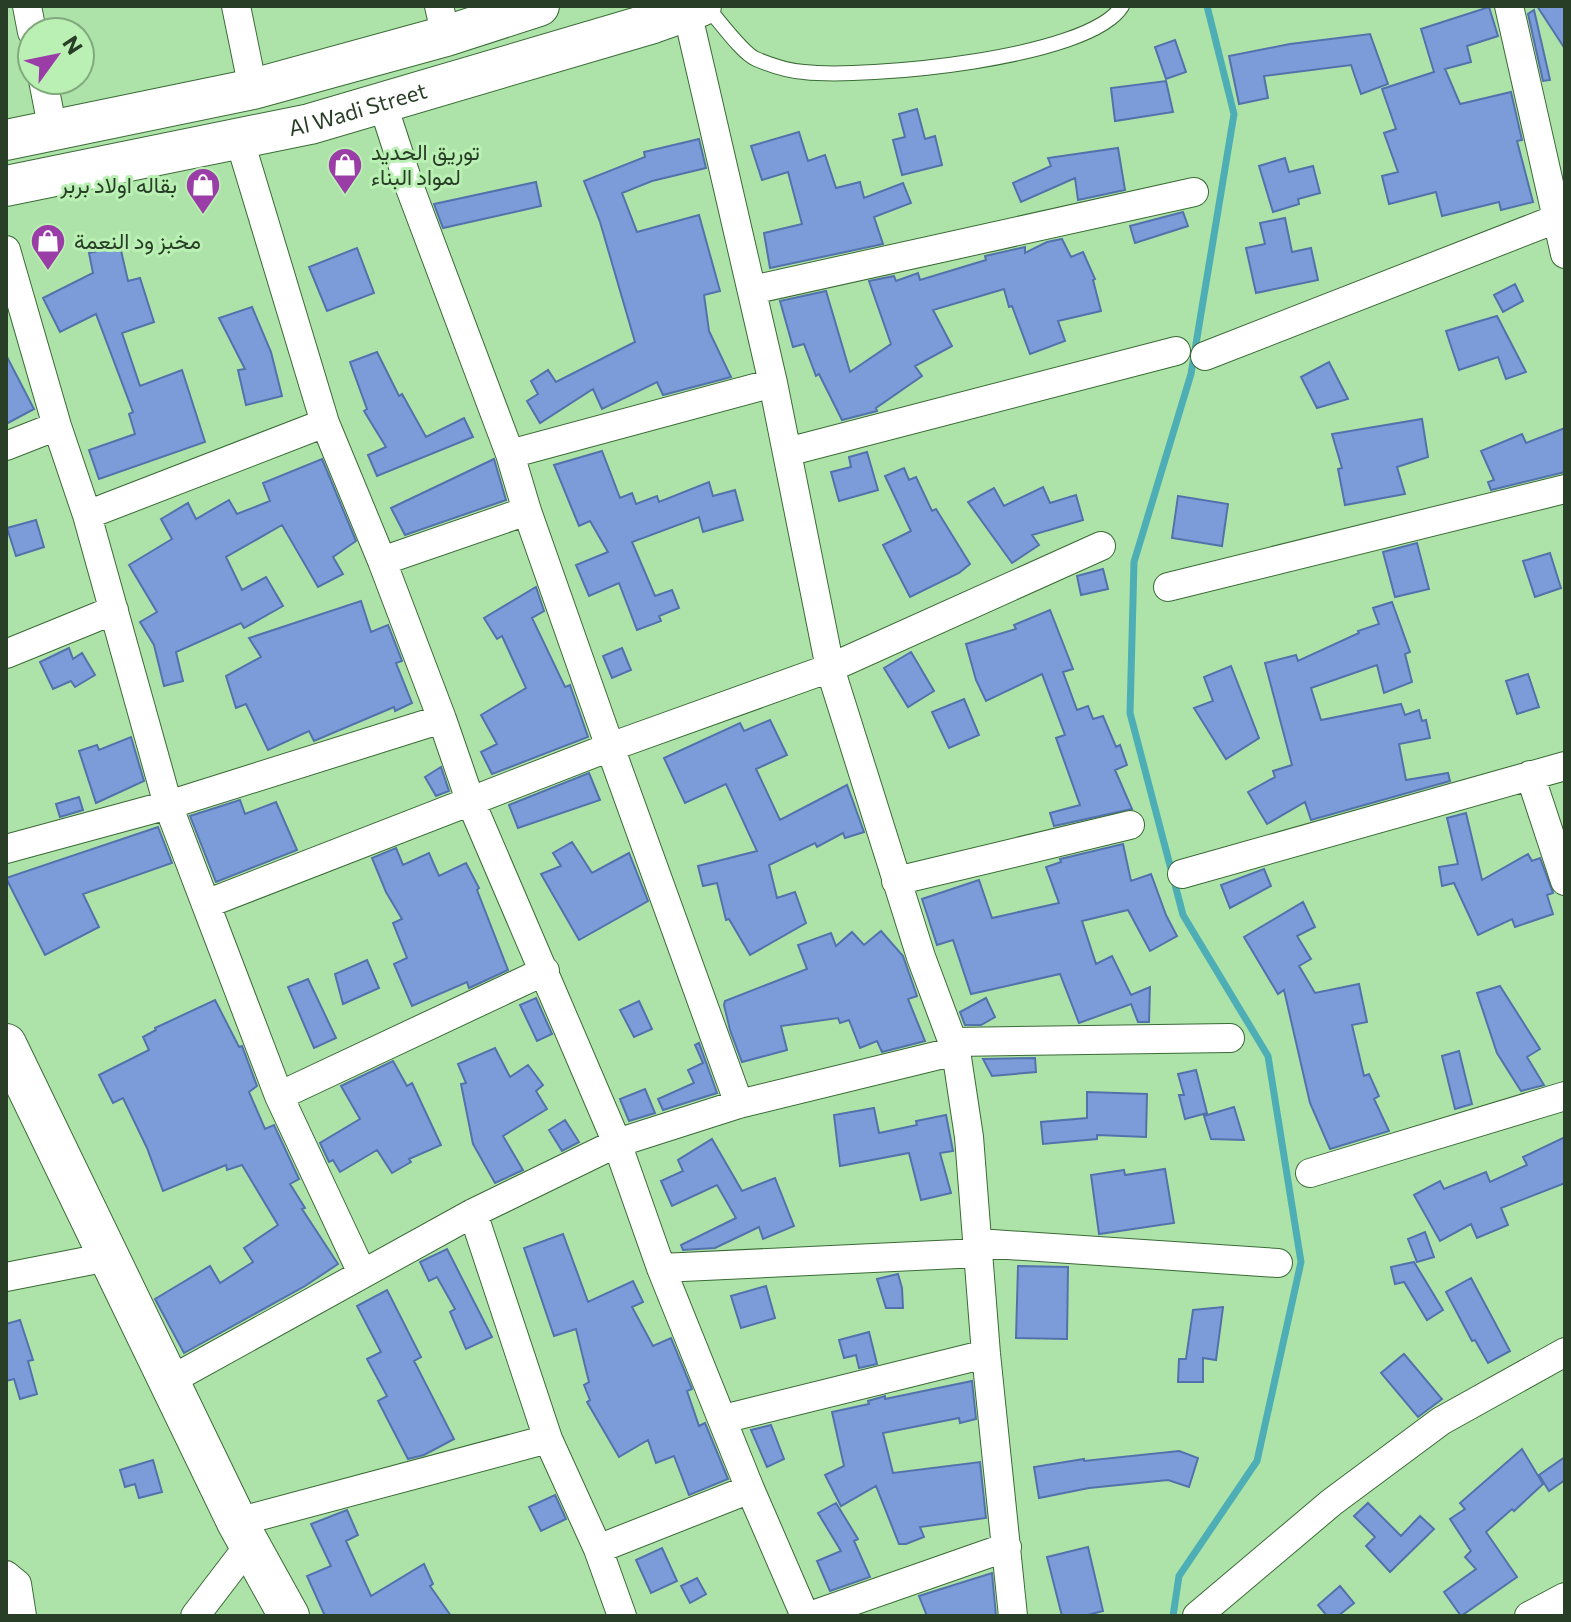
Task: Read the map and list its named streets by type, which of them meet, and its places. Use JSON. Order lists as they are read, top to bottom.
{
  "streets": {
    "main road": ["Al Wadi Street"]
  },
  "places": {
    "shop": ["توريق الحديد لمواد البناء", "بقاله اولاد بربر", "مخبز ود النعمة"]
  },
  "north": "top right"
}
